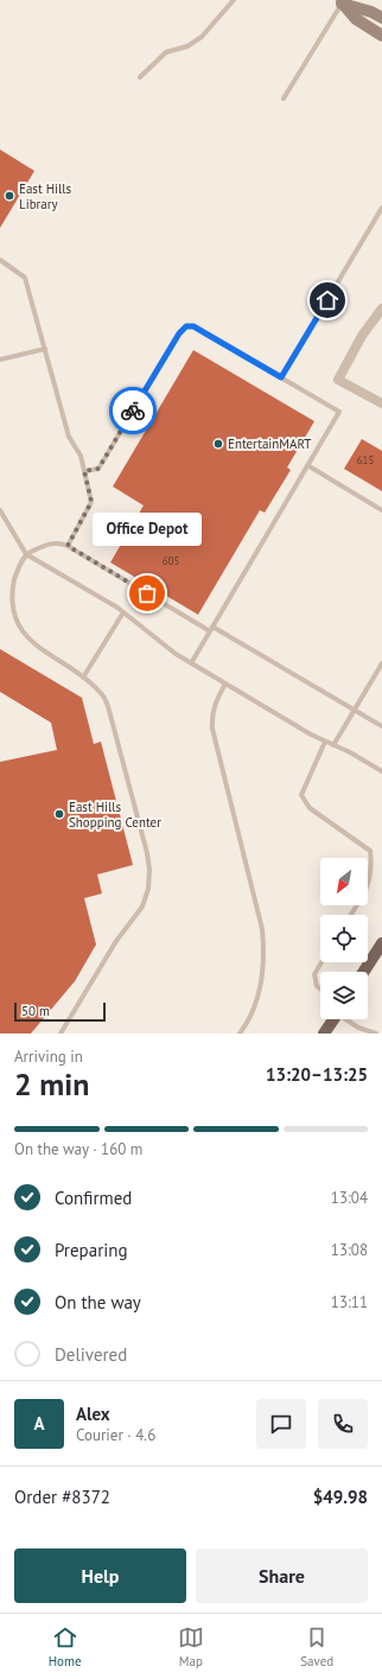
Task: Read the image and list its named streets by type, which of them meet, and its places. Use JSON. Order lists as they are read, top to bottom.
{
  "places": [
    "East Hills Library",
    "EntertainMART",
    "Office Depot",
    "East Hills Shopping Center"
  ],
  "house_numbers": ["615", "605"],
  "scale_bar": "50 m",
  "north": "bottom left",
  "page": {
    "bubble": "Office Depot",
    "scale": "50 m",
    "heading": ["2 min", "Arriving in", "13:20–13:25"],
    "panel": [
      "Alex",
      "Courier · 4.6",
      "Order #8372",
      "$49.98"
    ],
    "bar": "On the way · 160 m",
    "list": [
      ["Confirmed", "13:04"],
      ["Preparing", "13:08"],
      ["On the way", "13:11"],
      "Delivered"
    ],
    "round": "A",
    "buttons": ["Help", "Share"],
    "tabs": ["Home", "Map", "Saved"]
  }
}
